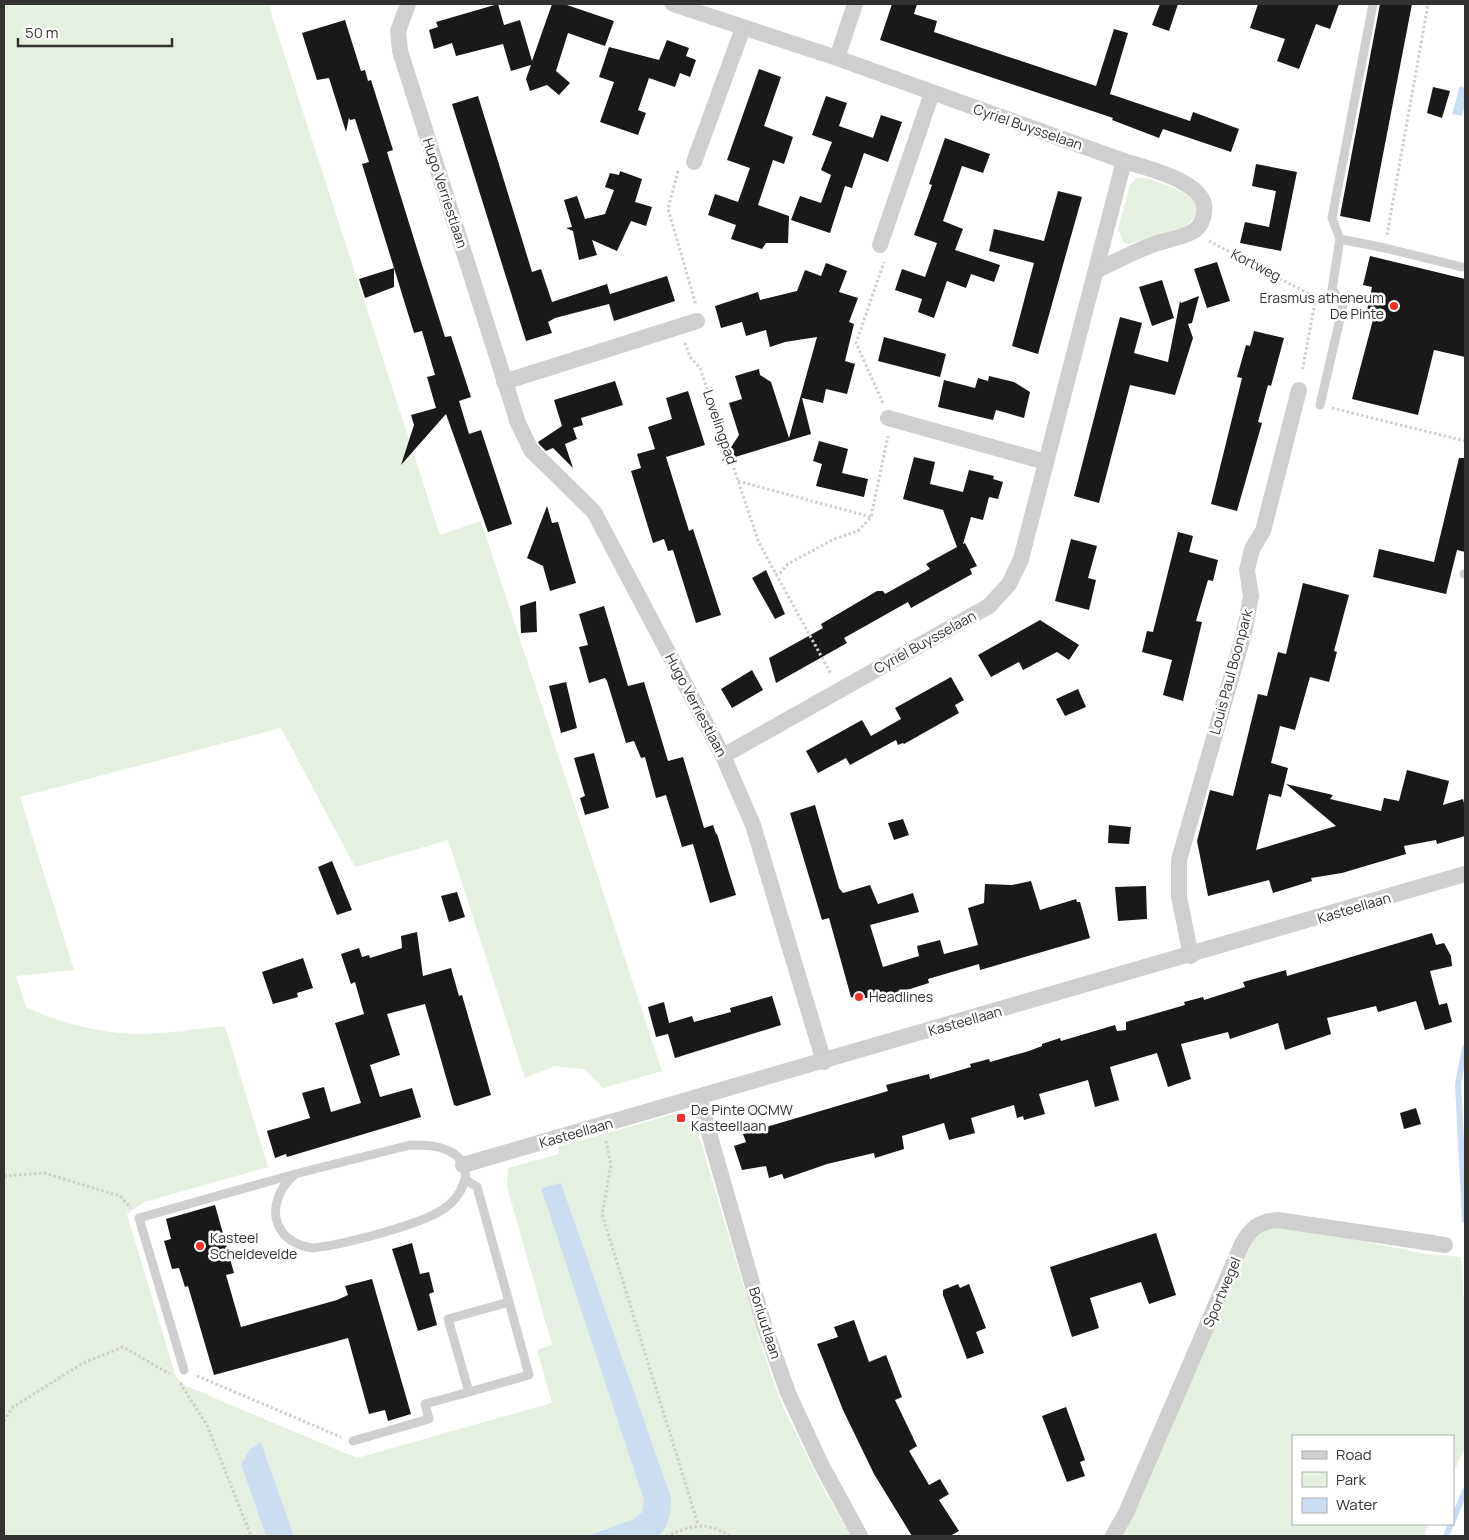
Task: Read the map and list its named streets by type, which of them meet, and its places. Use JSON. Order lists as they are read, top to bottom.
{
  "streets": {
    "street": [
      "Cyriel Buysselaan",
      "Hugo Verriestlaan",
      "Louis Paul Boonpark",
      "Kasteellaan",
      "Sportwegel",
      "Borluutlaan"
    ],
    "path": ["Kortweg", "Lovelingpad"]
  },
  "crossings": [
    ["Cyriel Buysselaan", "Hugo Verriestlaan"],
    ["Cyriel Buysselaan", "Kortweg"],
    ["Cyriel Buysselaan", "Lovelingpad"],
    ["Hugo Verriestlaan", "Kasteellaan"],
    ["Kortweg", "Louis Paul Boonpark"],
    ["Louis Paul Boonpark", "Kasteellaan"],
    ["Kasteellaan", "Borluutlaan"]
  ],
  "places": {
    "other": ["Erasmus atheneum De Pinte", "Headlines", "Kasteel Scheldevelde"],
    "transit": ["De Pinte OCMW Kasteellaan"]
  },
  "legend": ["Road", "Park", "Water"],
  "scale_bar": "50 m"
}
